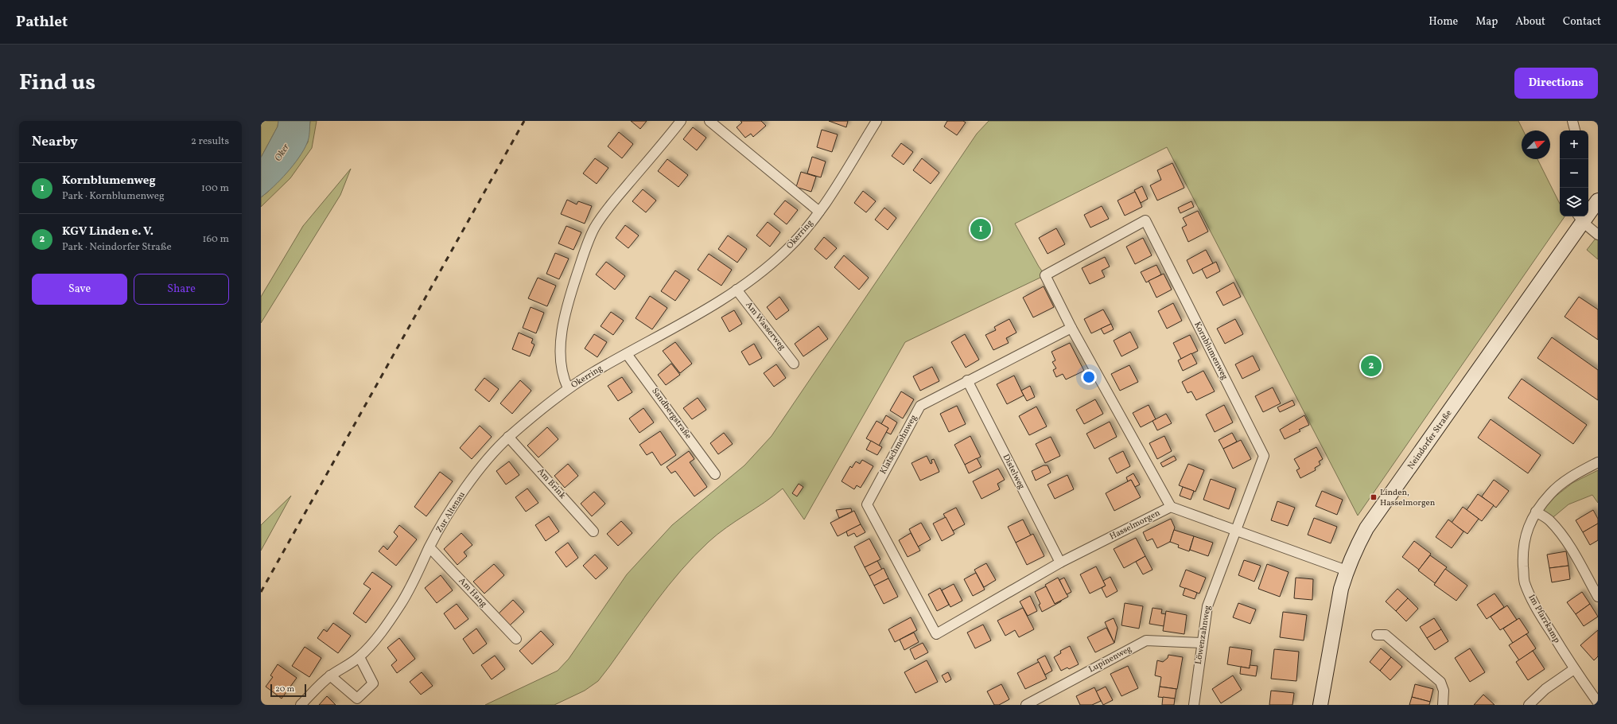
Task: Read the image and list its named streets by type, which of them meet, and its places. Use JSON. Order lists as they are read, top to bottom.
{
  "streets": {
    "street": [
      "Okerring",
      "Am Wasserweg",
      "Kornblumenweg",
      "Sandbergstraße",
      "Neindorfer Straße",
      "Klatschmohnweg",
      "Distelweg",
      "Am Brink",
      "Zur Altenau",
      "Hasselmorgen",
      "Am Hang",
      "Im Pfarrkamp",
      "Löwenzahnweg",
      "Lupinenweg"
    ]
  },
  "crossings": [
    ["Okerring", "Am Wasserweg"],
    ["Okerring", "Sandbergstraße"],
    ["Okerring", "Zur Altenau"],
    ["Kornblumenweg", "Klatschmohnweg"],
    ["Kornblumenweg", "Hasselmorgen"],
    ["Kornblumenweg", "Löwenzahnweg"],
    ["Neindorfer Straße", "Hasselmorgen"],
    ["Klatschmohnweg", "Distelweg"],
    ["Klatschmohnweg", "Hasselmorgen"],
    ["Distelweg", "Hasselmorgen"],
    ["Am Brink", "Zur Altenau"],
    ["Zur Altenau", "Am Hang"],
    ["Hasselmorgen", "Löwenzahnweg"],
    ["Löwenzahnweg", "Lupinenweg"]
  ],
  "water": ["Oker"],
  "places": {
    "transit": ["Linden, Hasselmorgen"]
  },
  "scale_bar": "20 m",
  "north": "top right",
  "page": {
    "header": "Pathlet",
    "nav": [
      "Home",
      "Map",
      "About",
      "Contact"
    ],
    "title": "Find us",
    "buttons": [
      "Directions",
      ["Save", "Share"]
    ],
    "heading": ["Nearby", "2 results"],
    "map_buttons": ["+", "−"],
    "list": [
      {
        "mark": "1",
        "name": "Kornblumenweg",
        "note": "Park · Kornblumenweg",
        "value": "100 m"
      },
      {
        "mark": "2",
        "name": "KGV Linden e. V.",
        "note": "Park · Neindorfer Straße",
        "value": "160 m"
      }
    ],
    "pins": ["1", "2"],
    "scale": "20 m"
  }
}
